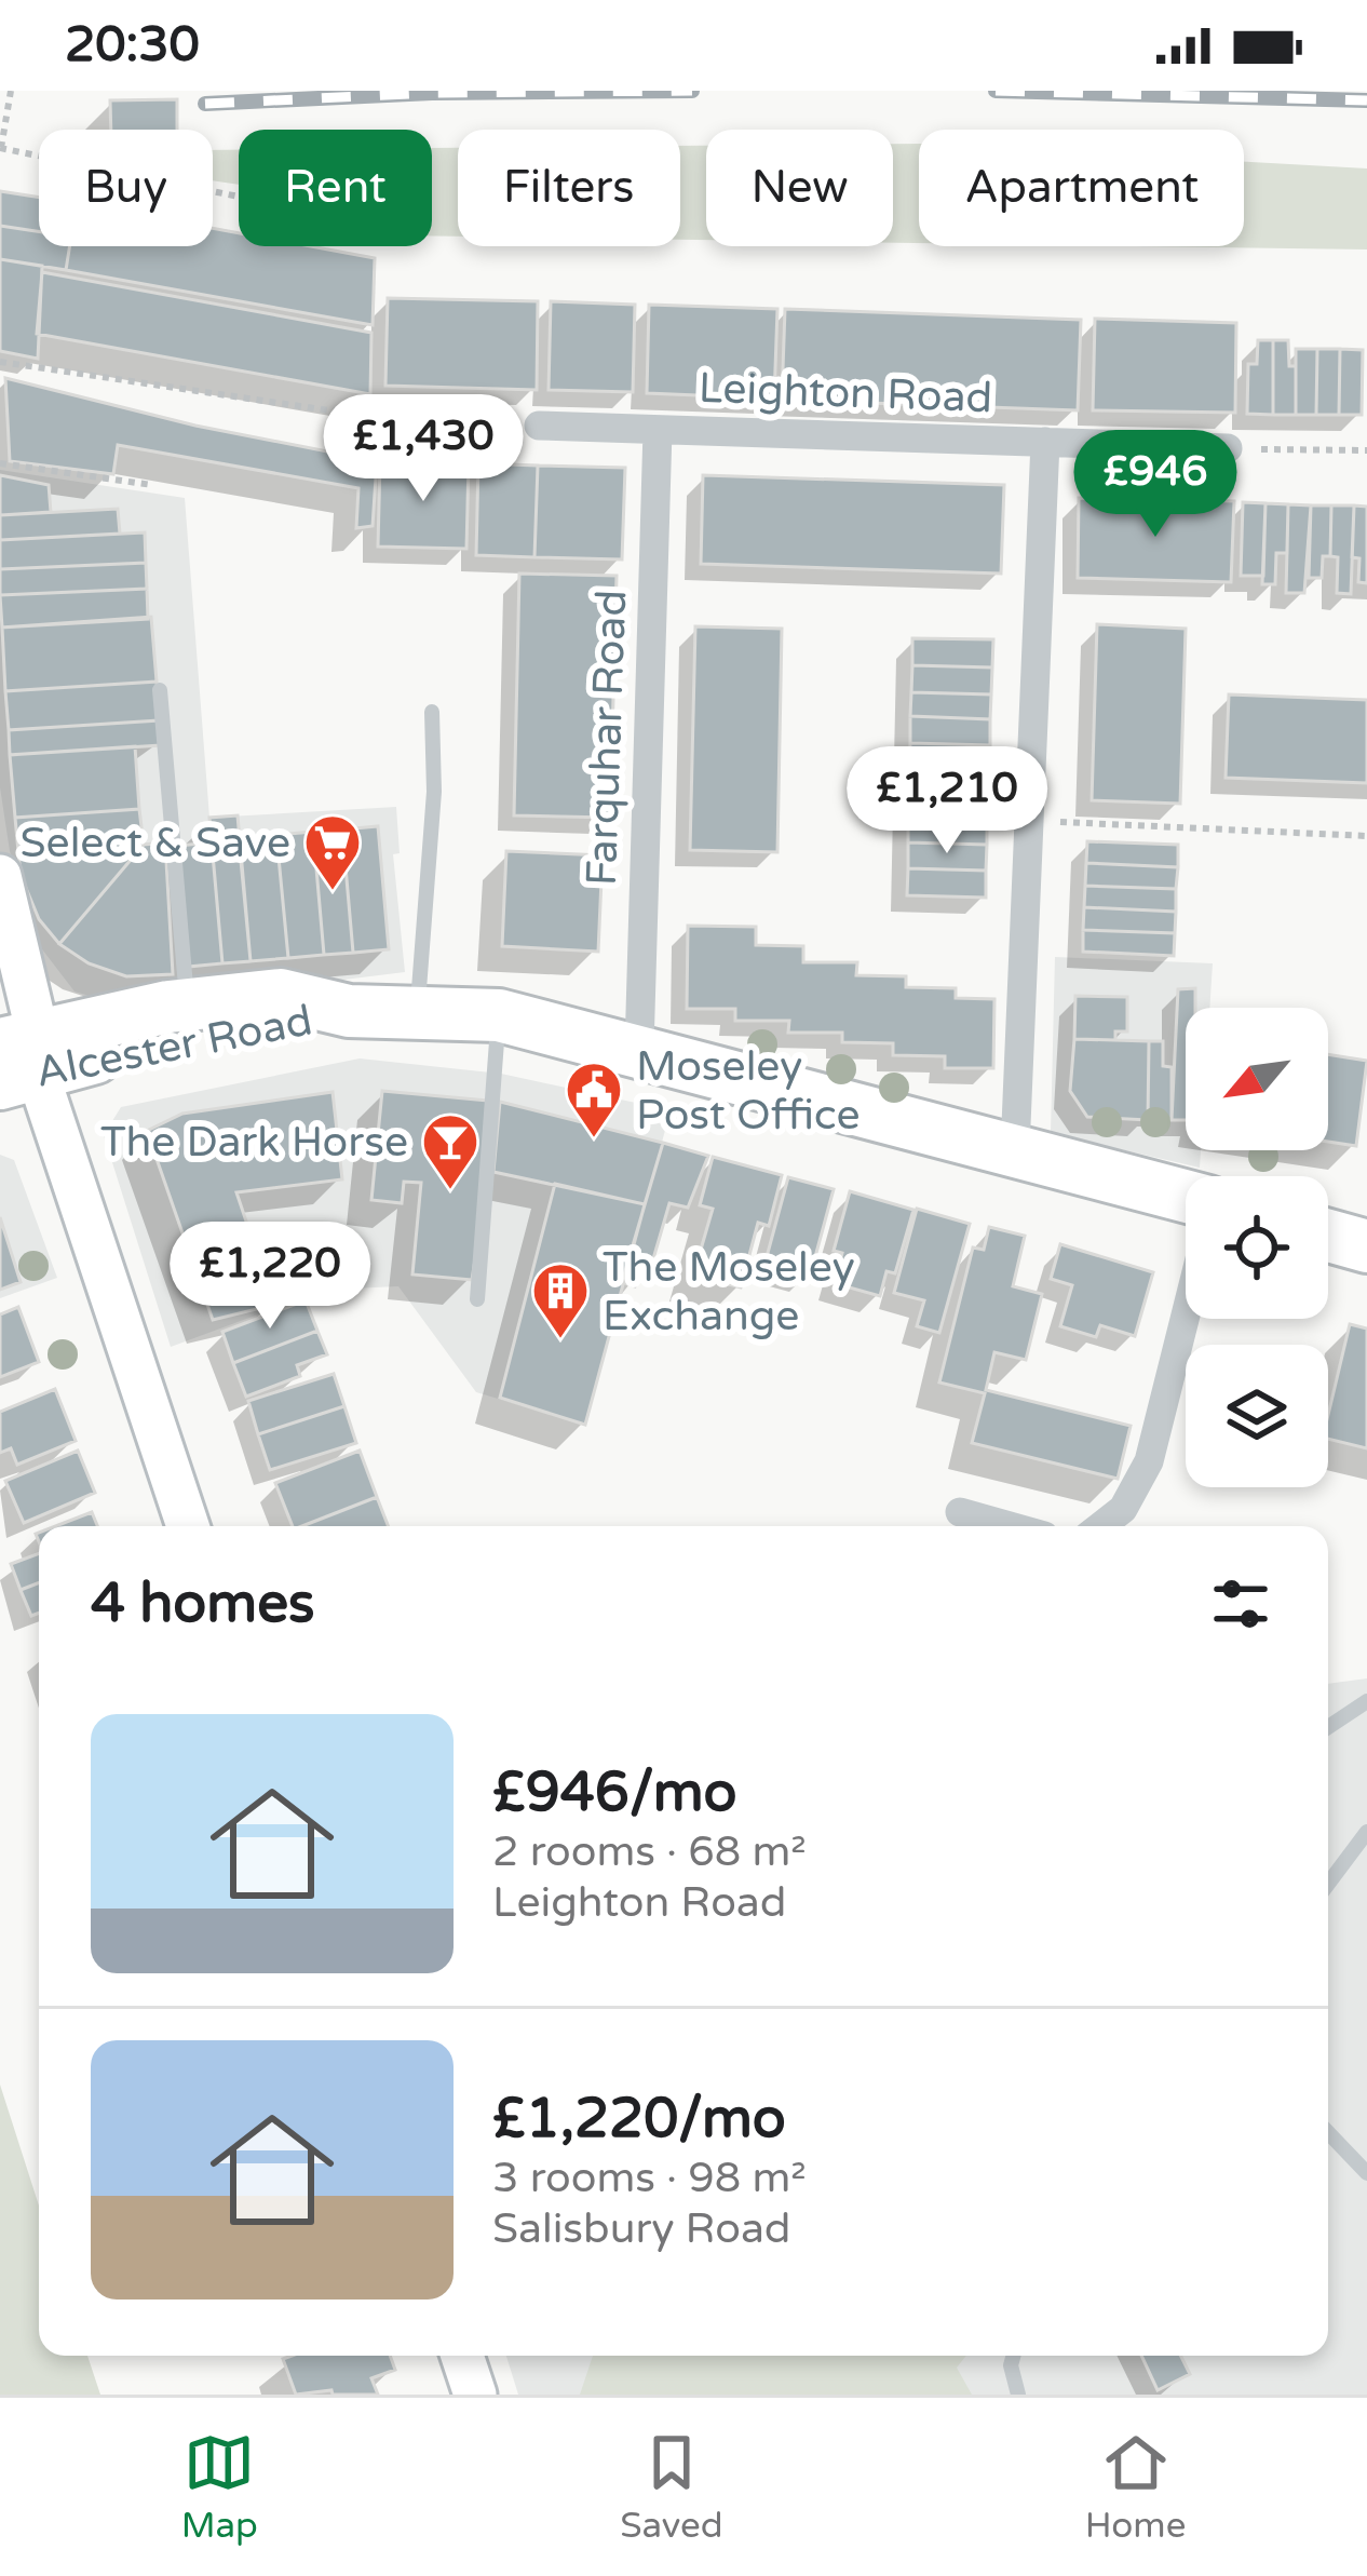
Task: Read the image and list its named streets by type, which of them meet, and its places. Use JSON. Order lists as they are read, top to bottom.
{
  "streets": {
    "highway": ["Alcester Road"],
    "street": ["Leighton Road", "Farquhar Road"]
  },
  "crossings": [
    ["Leighton Road", "Farquhar Road"],
    ["Farquhar Road", "Alcester Road"]
  ],
  "places": {
    "supermarket": ["Select & Save"],
    "public building": ["Moseley Post Office"],
    "bar": ["The Dark Horse"],
    "building": ["The Moseley Exchange"]
  },
  "north": "bottom left",
  "page": {
    "status": "20:30",
    "chip": [
      "Buy",
      "Rent",
      "Filters",
      "New",
      "Apartment"
    ],
    "price": [
      "£1,430",
      "£946",
      "£1,210",
      "£1,220"
    ],
    "heading": "4 homes",
    "list": [
      {
        "name": "£946/mo",
        "note": "2 rooms · 68 m² · Leighton Road"
      },
      {
        "name": "£1,220/mo",
        "note": "3 rooms · 98 m² · Salisbury Road"
      }
    ],
    "tabs": ["Map", "Saved", "Home"]
  }
}
